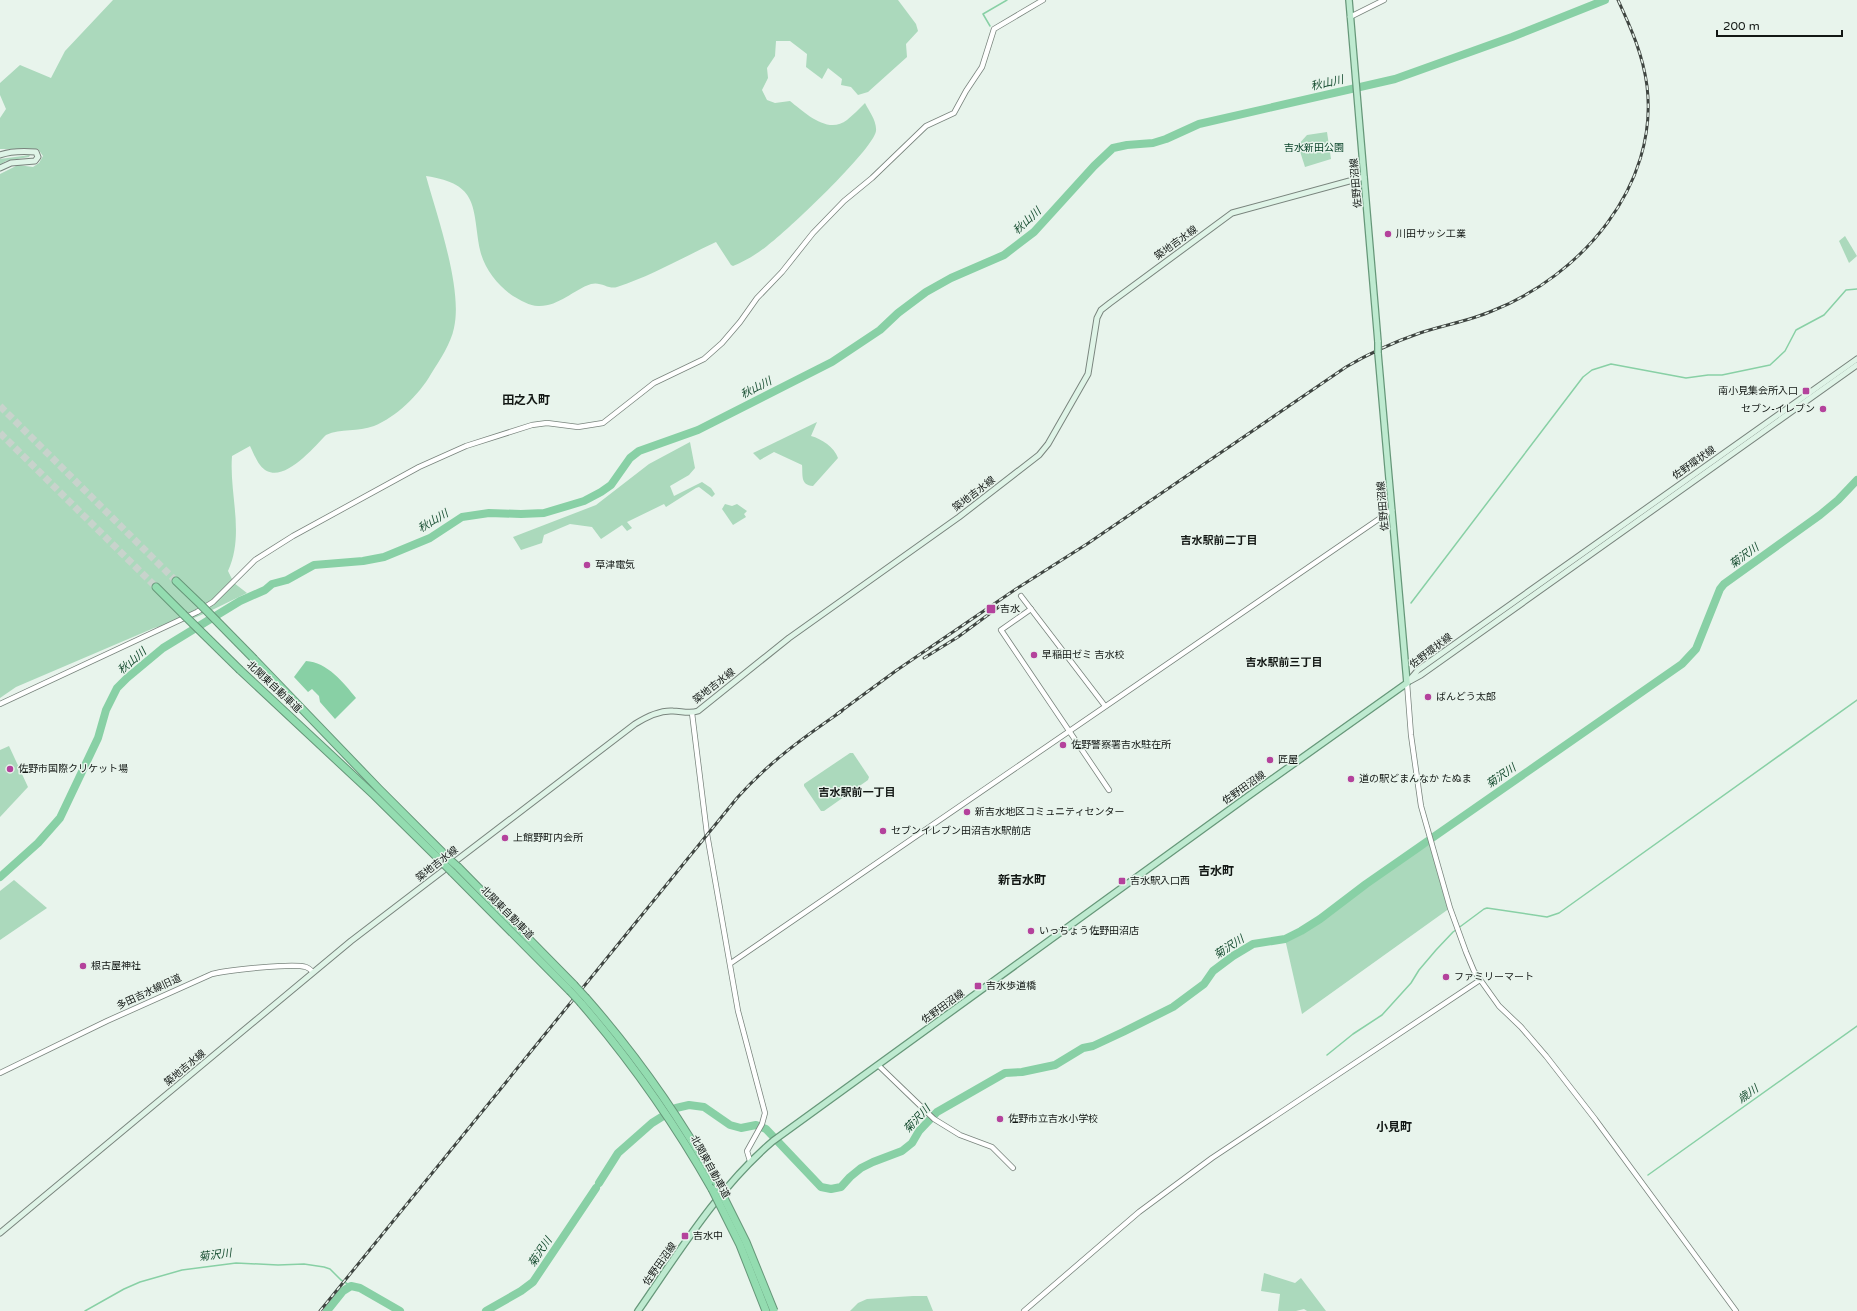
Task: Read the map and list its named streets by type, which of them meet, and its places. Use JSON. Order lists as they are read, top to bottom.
{
  "streets": {
    "highway": ["北関東自動車道"],
    "main road": ["佐野田沼線", "築地吉水線", "佐野環状線"],
    "street": ["多田吉水線旧道"]
  },
  "crossings": [
    ["佐野田沼線", "築地吉水線"],
    ["佐野田沼線", "佐野環状線"],
    ["築地吉水線", "多田吉水線旧道"]
  ],
  "districts": [
    "田之入町",
    "吉水駅前二丁目",
    "吉水駅前三丁目",
    "吉水駅前一丁目",
    "吉水町",
    "新吉水町",
    "小見町"
  ],
  "water": ["秋山川", "菊沢川", "歳川"],
  "parks": ["吉水新田公園"],
  "places": {
    "other": [
      "川田サッシ工業",
      "セブン-イレブン",
      "草津電気",
      "早稲田ゼミ 吉水校",
      "ばんどう太郎",
      "佐野警察署吉水駐在所",
      "匠屋",
      "佐野市国際クリケット場",
      "道の駅どまんなか たぬま",
      "新吉水地区コミュニティセンター",
      "セブンイレブン田沼吉水駅前店",
      "上館野町内会所",
      "いっちょう佐野田沼店",
      "根古屋神社",
      "ファミリーマート",
      "佐野市立吉水小学校"
    ],
    "transit": [
      "南小見集会所入口",
      "吉水",
      "吉水駅入口西",
      "吉水歩道橋",
      "吉水中"
    ]
  },
  "scale_bar": "200 m"
}
